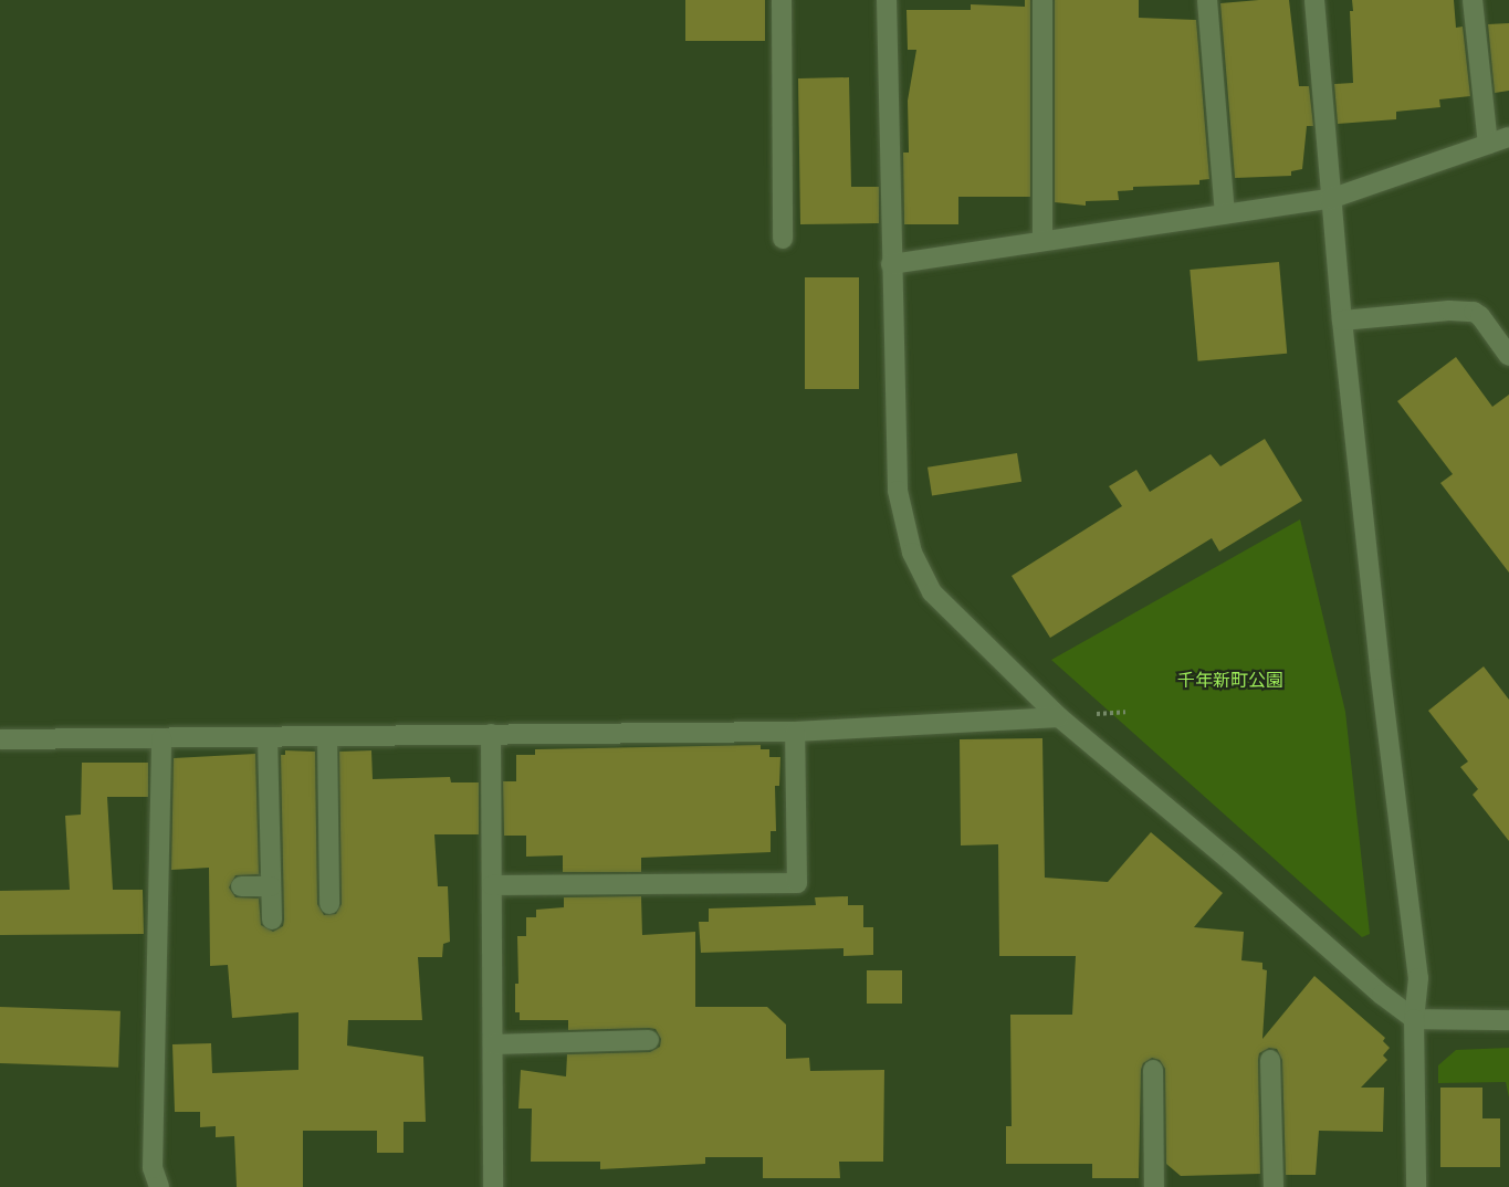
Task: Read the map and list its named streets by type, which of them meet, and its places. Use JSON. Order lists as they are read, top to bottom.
{
  "parks": ["千年新町公園"]
}
